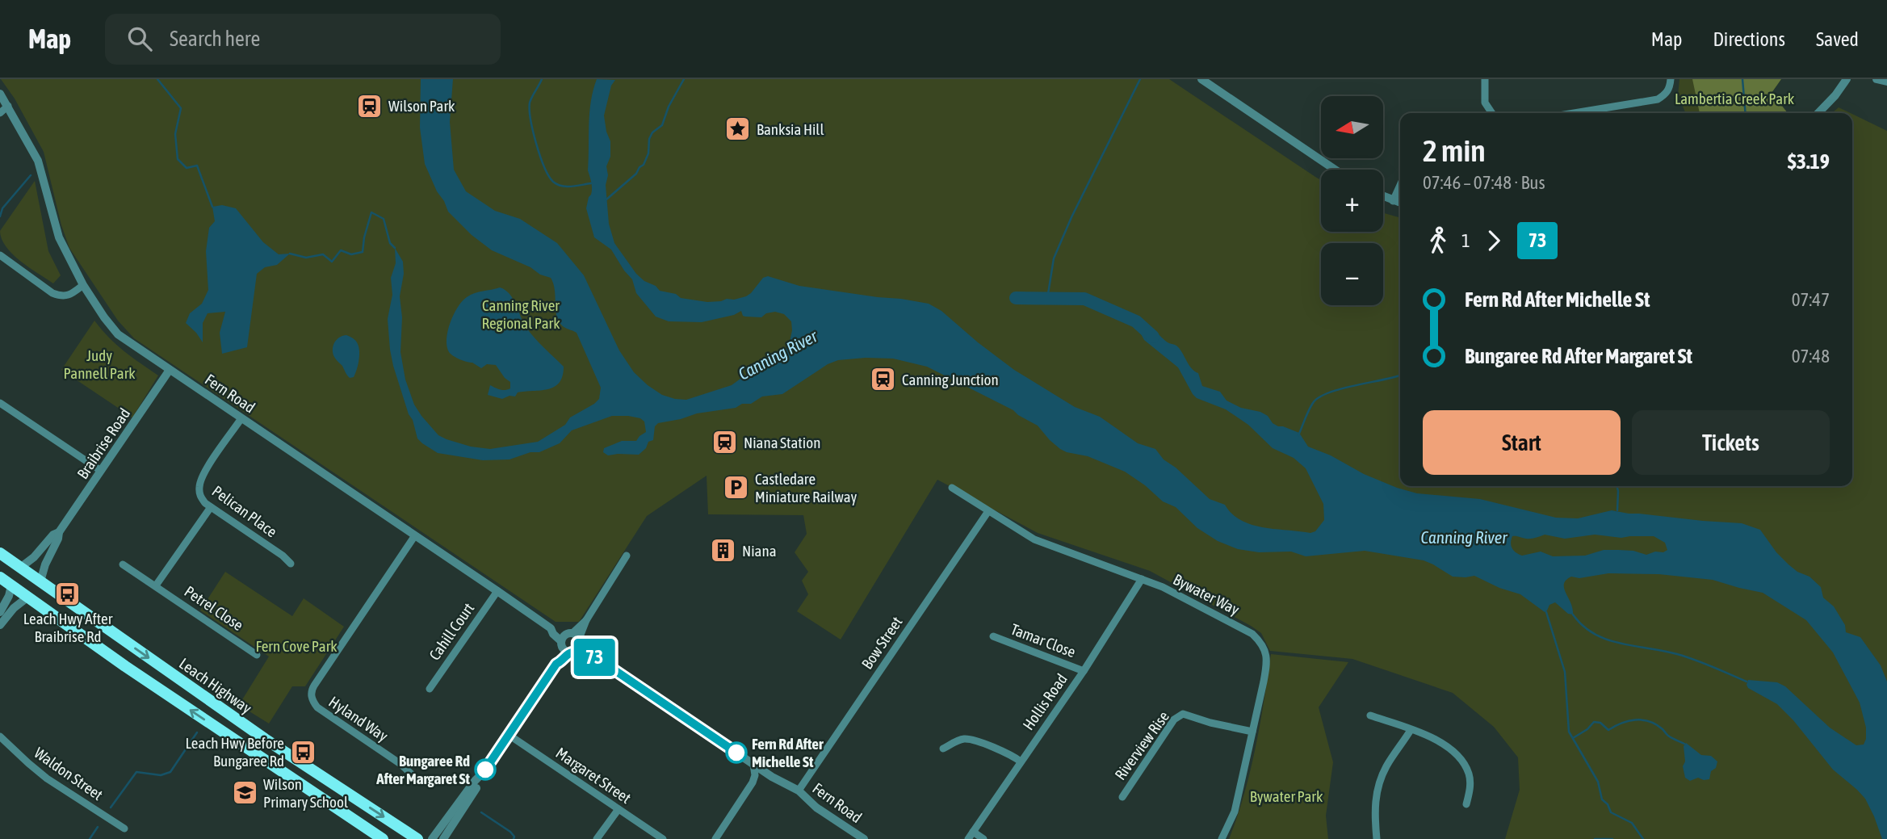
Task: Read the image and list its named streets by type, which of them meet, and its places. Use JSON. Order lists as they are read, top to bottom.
{
  "streets": {
    "highway": ["Leach Highway"],
    "street": [
      "Fern Road",
      "Braibrise Road",
      "Pelican Place",
      "Bywater Way",
      "Petrel Close",
      "Cahill Court",
      "Tamar Close",
      "Bow Street",
      "Hollis Road",
      "Hyland Way",
      "Riverview Rise",
      "Waldon Street",
      "Margaret Street"
    ]
  },
  "crossings": [
    ["Fern Road", "Braibrise Road"],
    ["Fern Road", "Pelican Place"],
    ["Fern Road", "Cahill Court"],
    ["Fern Road", "Bow Street"],
    ["Fern Road", "Hyland Way"],
    ["Braibrise Road", "Leach Highway"],
    ["Bywater Way", "Bow Street"],
    ["Bywater Way", "Hollis Road"],
    ["Bywater Way", "Riverview Rise"],
    ["Tamar Close", "Hollis Road"]
  ],
  "water": ["Canning River"],
  "parks": [
    "Lambertia Creek Park",
    "Canning River Regional Park",
    "Judy Pannell Park",
    "Fern Cove Park",
    "Bywater Park"
  ],
  "places": {
    "station": ["Wilson Park", "Canning Junction", "Niana Station"],
    "place": ["Banksia Hill"],
    "parking": ["Castledare Miniature Railway"],
    "building": ["Niana"],
    "bus stop": ["Leach Hwy After Braibrise Rd", "Leach Hwy Before Bungaree Rd"],
    "other": ["Fern Rd After Michelle St", "Bungaree Rd After Margaret St"],
    "school or university": ["Wilson Primary School"]
  },
  "lines": ["bus line 73"],
  "north": "left",
  "page": {
    "header": "Map",
    "search": "Search here",
    "nav": ["Map", "Directions", "Saved"],
    "on_map": "73",
    "map_buttons": ["+", "−"],
    "heading": ["2 min", "07:46 – 07:48 · Bus", "$3.19"],
    "legs": ["1", "73"],
    "list": [
      {
        "name": "Fern Rd After Michelle St",
        "value": "07:47"
      },
      {
        "name": "Bungaree Rd After Margaret St",
        "value": "07:48"
      }
    ],
    "buttons": ["Start", "Tickets"]
  }
}
